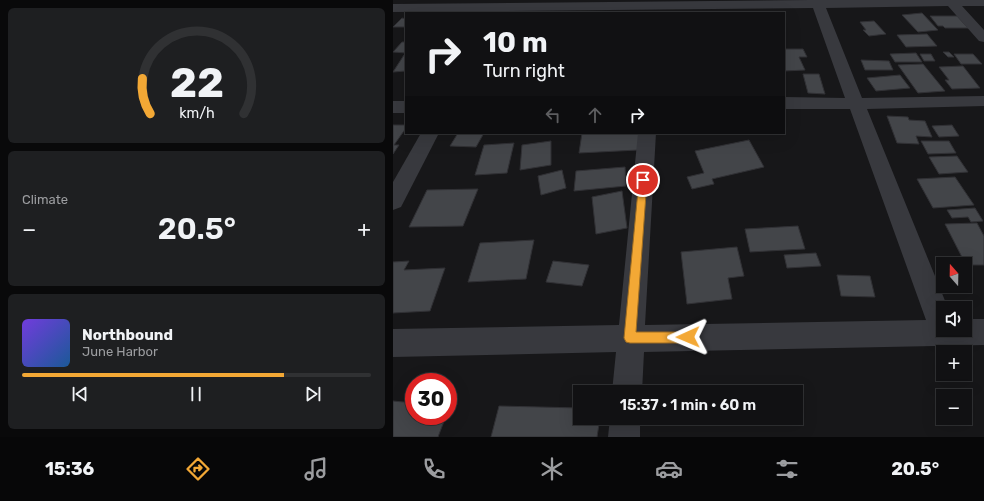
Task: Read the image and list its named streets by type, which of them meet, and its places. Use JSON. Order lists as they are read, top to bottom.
{
  "north": "top",
  "page": {
    "turn": ["10 m", "Turn right"],
    "tile": "Climate",
    "heat": ["−", "20.5°", "+"],
    "map_buttons": ["+", "−"],
    "song": ["Northbound", "June Harbor"],
    "limit": "30",
    "trip": "15:37 · 1 min · 60 m",
    "tabs": ["15:36", "20.5°"],
    "gauge": ["22", "km/h"]
  }
}
